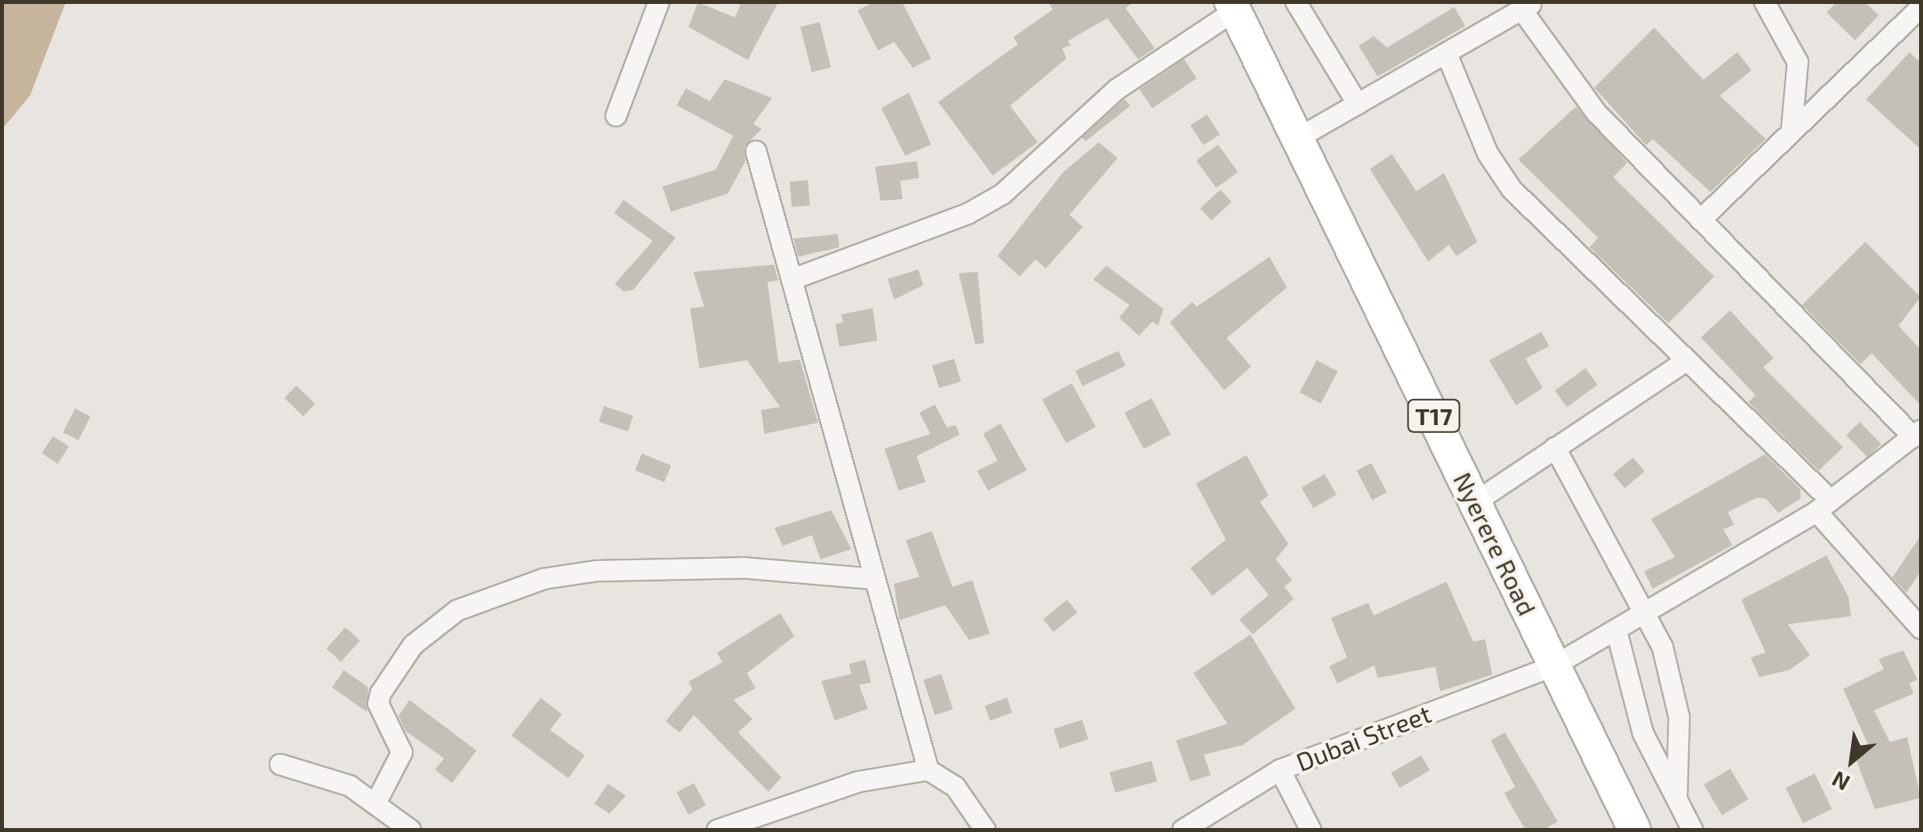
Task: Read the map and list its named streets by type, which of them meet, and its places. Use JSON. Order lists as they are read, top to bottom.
{
  "streets": {
    "main road": ["T17", "Nyerere Road"],
    "street": ["Dubai Street"]
  },
  "crossings": [
    ["Nyerere Road", "Dubai Street"]
  ],
  "north": "bottom left"
}
